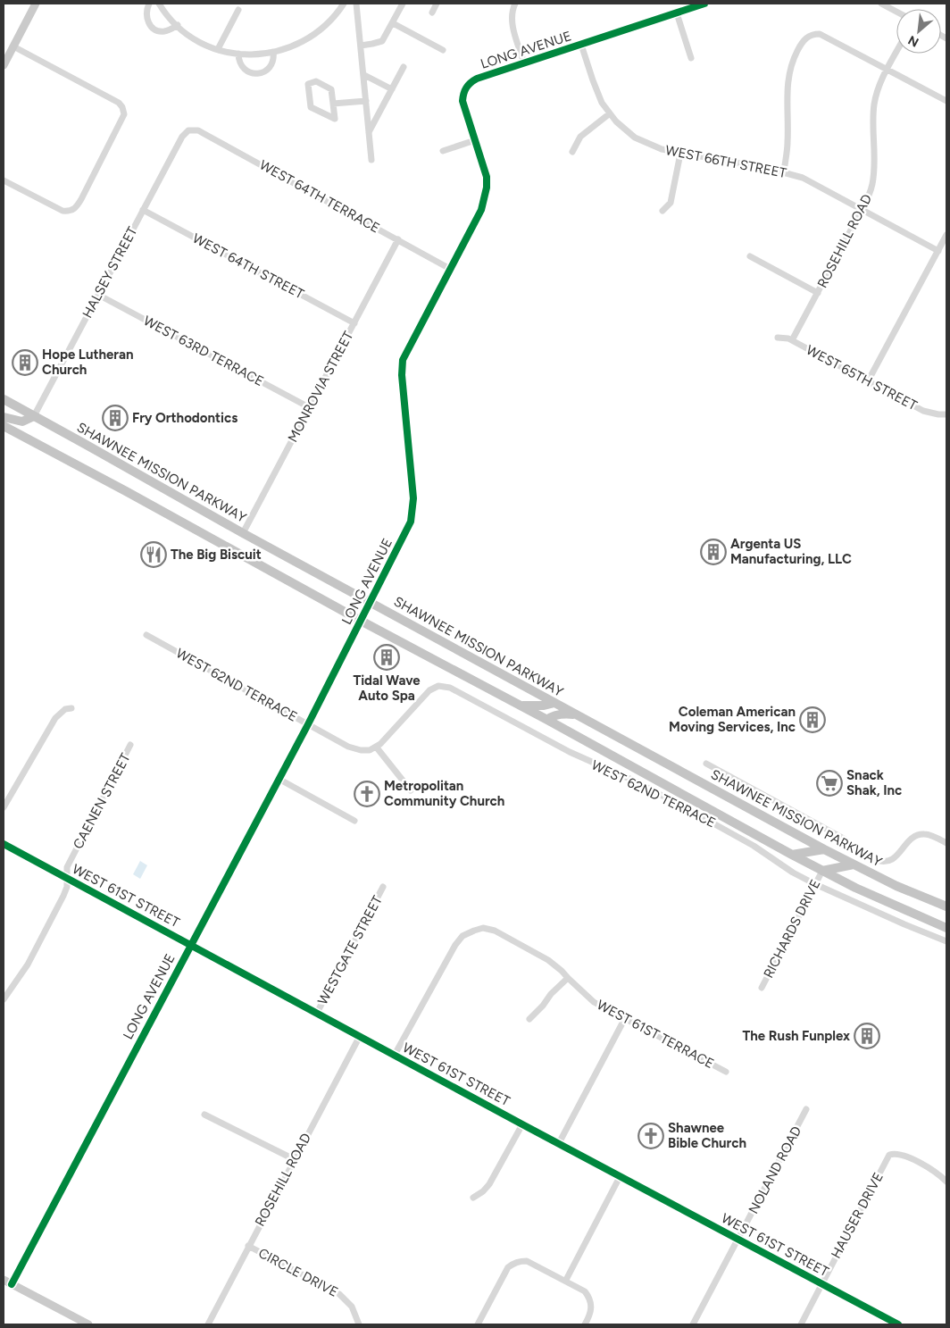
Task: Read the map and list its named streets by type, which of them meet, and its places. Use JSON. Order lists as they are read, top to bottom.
{
  "streets": {
    "highway": ["SHAWNEE MISSION PARKWAY"],
    "street": [
      "LONG AVENUE",
      "WEST 66TH STREET",
      "WEST 64TH TERRACE",
      "ROSEHILL ROAD",
      "WEST 64TH STREET",
      "HALSEY STREET",
      "WEST 63RD TERRACE",
      "WEST 65TH STREET",
      "MONROVIA STREET",
      "WEST 62ND TERRACE",
      "CAENEN STREET",
      "WEST 61ST STREET",
      "RICHARDS DRIVE",
      "WESTGATE STREET",
      "WEST 61ST TERRACE",
      "NOLAND ROAD",
      "HAUSER DRIVE",
      "CIRCLE DRIVE"
    ]
  },
  "crossings": [
    ["LONG AVENUE", "WEST 66TH STREET"],
    ["LONG AVENUE", "WEST 64TH TERRACE"],
    ["LONG AVENUE", "SHAWNEE MISSION PARKWAY"],
    ["LONG AVENUE", "WEST 62ND TERRACE"],
    ["LONG AVENUE", "WEST 61ST STREET"],
    ["WEST 66TH STREET", "ROSEHILL ROAD"],
    ["WEST 64TH TERRACE", "HALSEY STREET"],
    ["WEST 64TH TERRACE", "MONROVIA STREET"],
    ["ROSEHILL ROAD", "WEST 65TH STREET"],
    ["ROSEHILL ROAD", "WEST 61ST STREET"],
    ["ROSEHILL ROAD", "CIRCLE DRIVE"],
    ["WEST 64TH STREET", "HALSEY STREET"],
    ["WEST 64TH STREET", "MONROVIA STREET"],
    ["HALSEY STREET", "WEST 63RD TERRACE"],
    ["HALSEY STREET", "SHAWNEE MISSION PARKWAY"],
    ["WEST 63RD TERRACE", "MONROVIA STREET"],
    ["MONROVIA STREET", "SHAWNEE MISSION PARKWAY"],
    ["WEST 62ND TERRACE", "RICHARDS DRIVE"],
    ["CAENEN STREET", "WEST 61ST STREET"],
    ["WEST 61ST STREET", "WESTGATE STREET"],
    ["WEST 61ST STREET", "WEST 61ST TERRACE"],
    ["WEST 61ST STREET", "NOLAND ROAD"],
    ["WEST 61ST STREET", "HAUSER DRIVE"]
  ],
  "places": {
    "building": [
      "Hope Lutheran Church",
      "Fry Orthodontics",
      "Argenta US Manufacturing, LLC",
      "Tidal Wave Auto Spa",
      "Coleman American Moving Services, Inc",
      "The Rush Funplex"
    ],
    "restaurant": ["The Big Biscuit"],
    "supermarket": ["Snack Shak, Inc"],
    "church": ["Metropolitan Community Church", "Shawnee Bible Church"]
  },
  "north": "bottom left"
}
